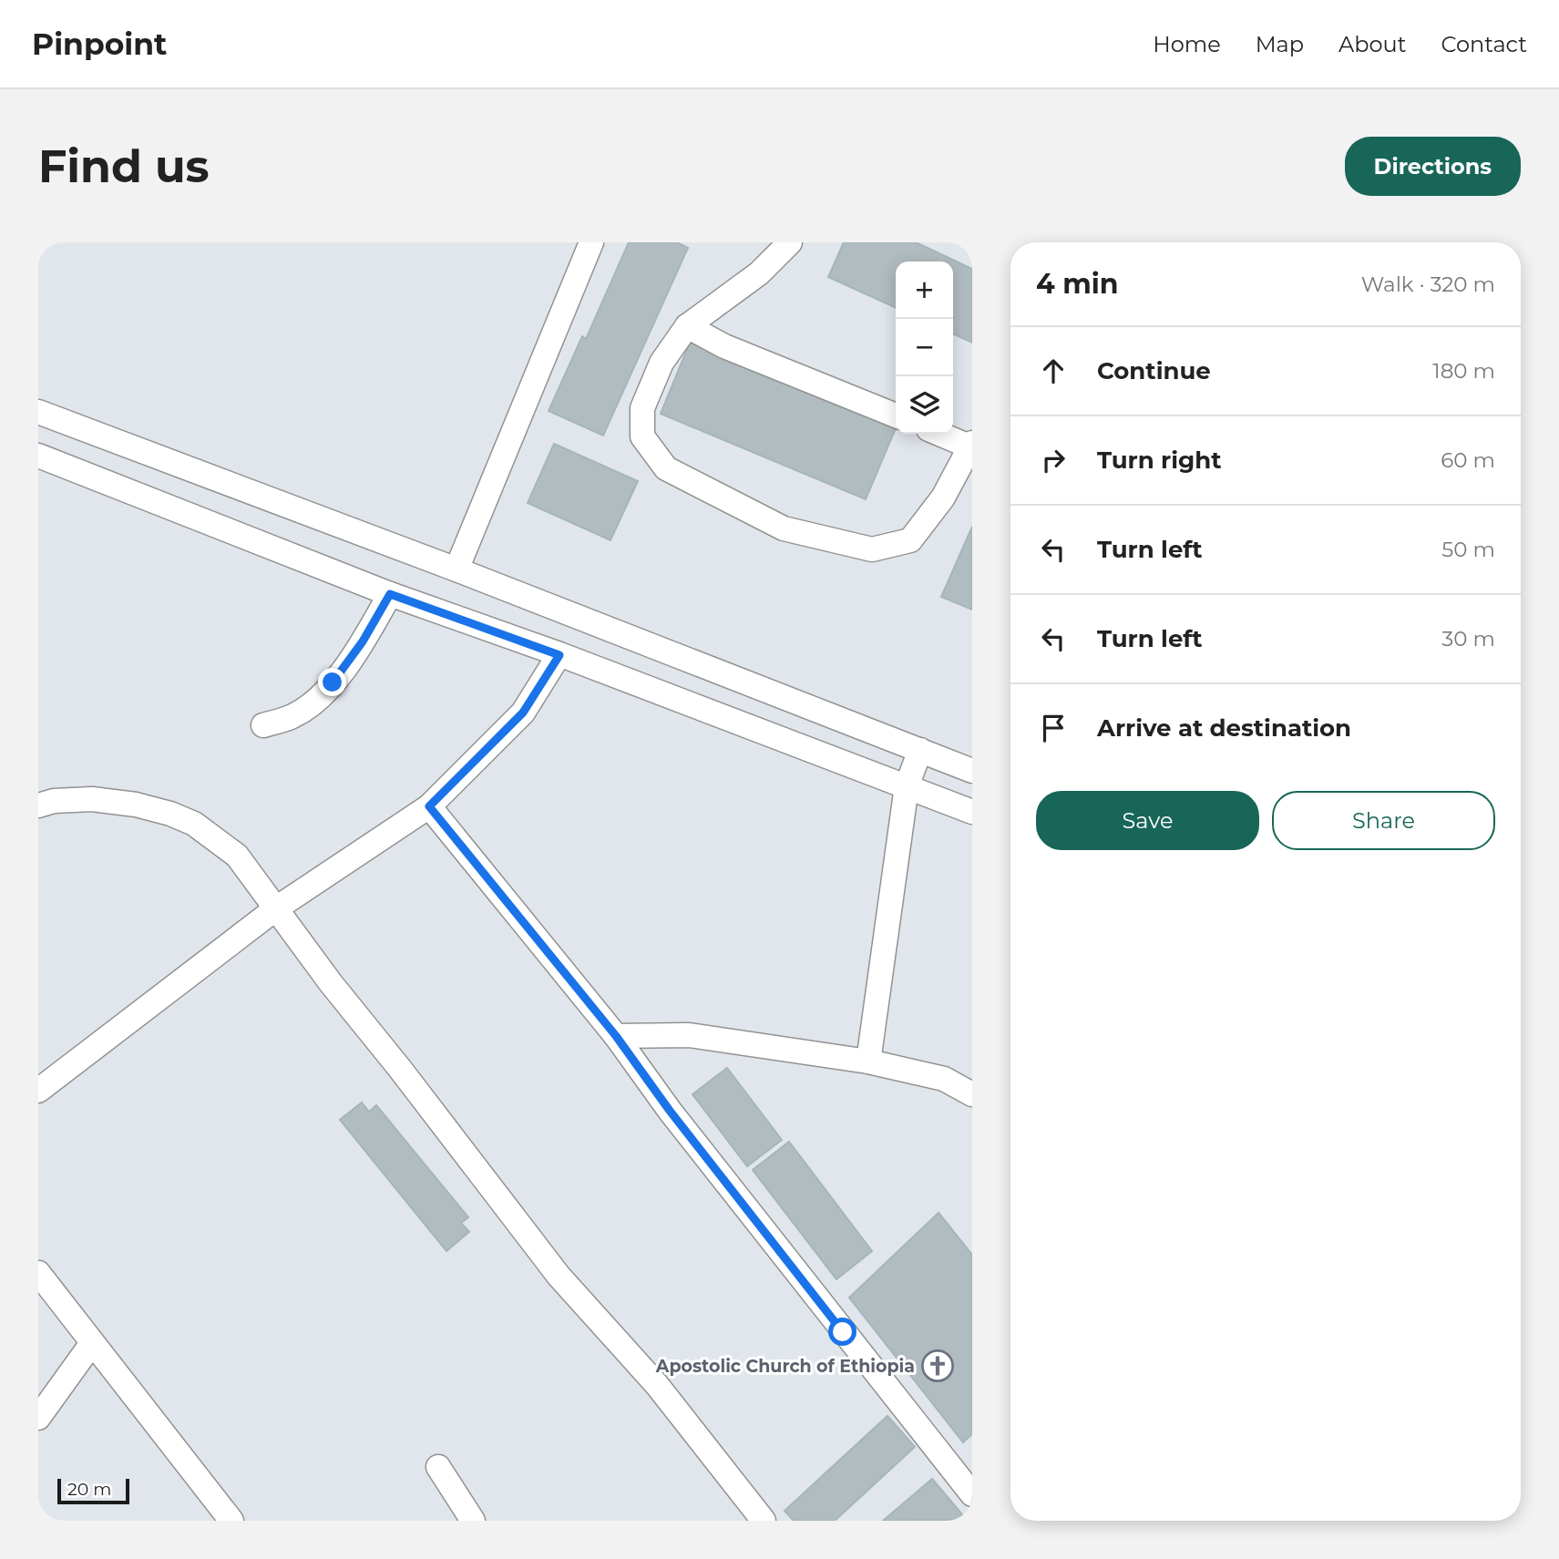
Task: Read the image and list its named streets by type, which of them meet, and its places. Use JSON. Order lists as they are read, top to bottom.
{
  "places": {
    "church": ["Apostolic Church of Ethiopia"]
  },
  "scale_bar": "20 m",
  "page": {
    "header": "Pinpoint",
    "nav": [
      "Home",
      "Map",
      "About",
      "Contact"
    ],
    "buttons": [
      "Directions",
      ["Save", "Share"]
    ],
    "title": "Find us",
    "heading": ["4 min", "Walk · 320 m"],
    "map_buttons": ["+", "−"],
    "list": [
      ["Continue", "180 m"],
      ["Turn right", "60 m"],
      ["Turn left", "50 m"],
      ["Turn left", "30 m"],
      "Arrive at destination"
    ],
    "scale": "20 m"
  }
}
